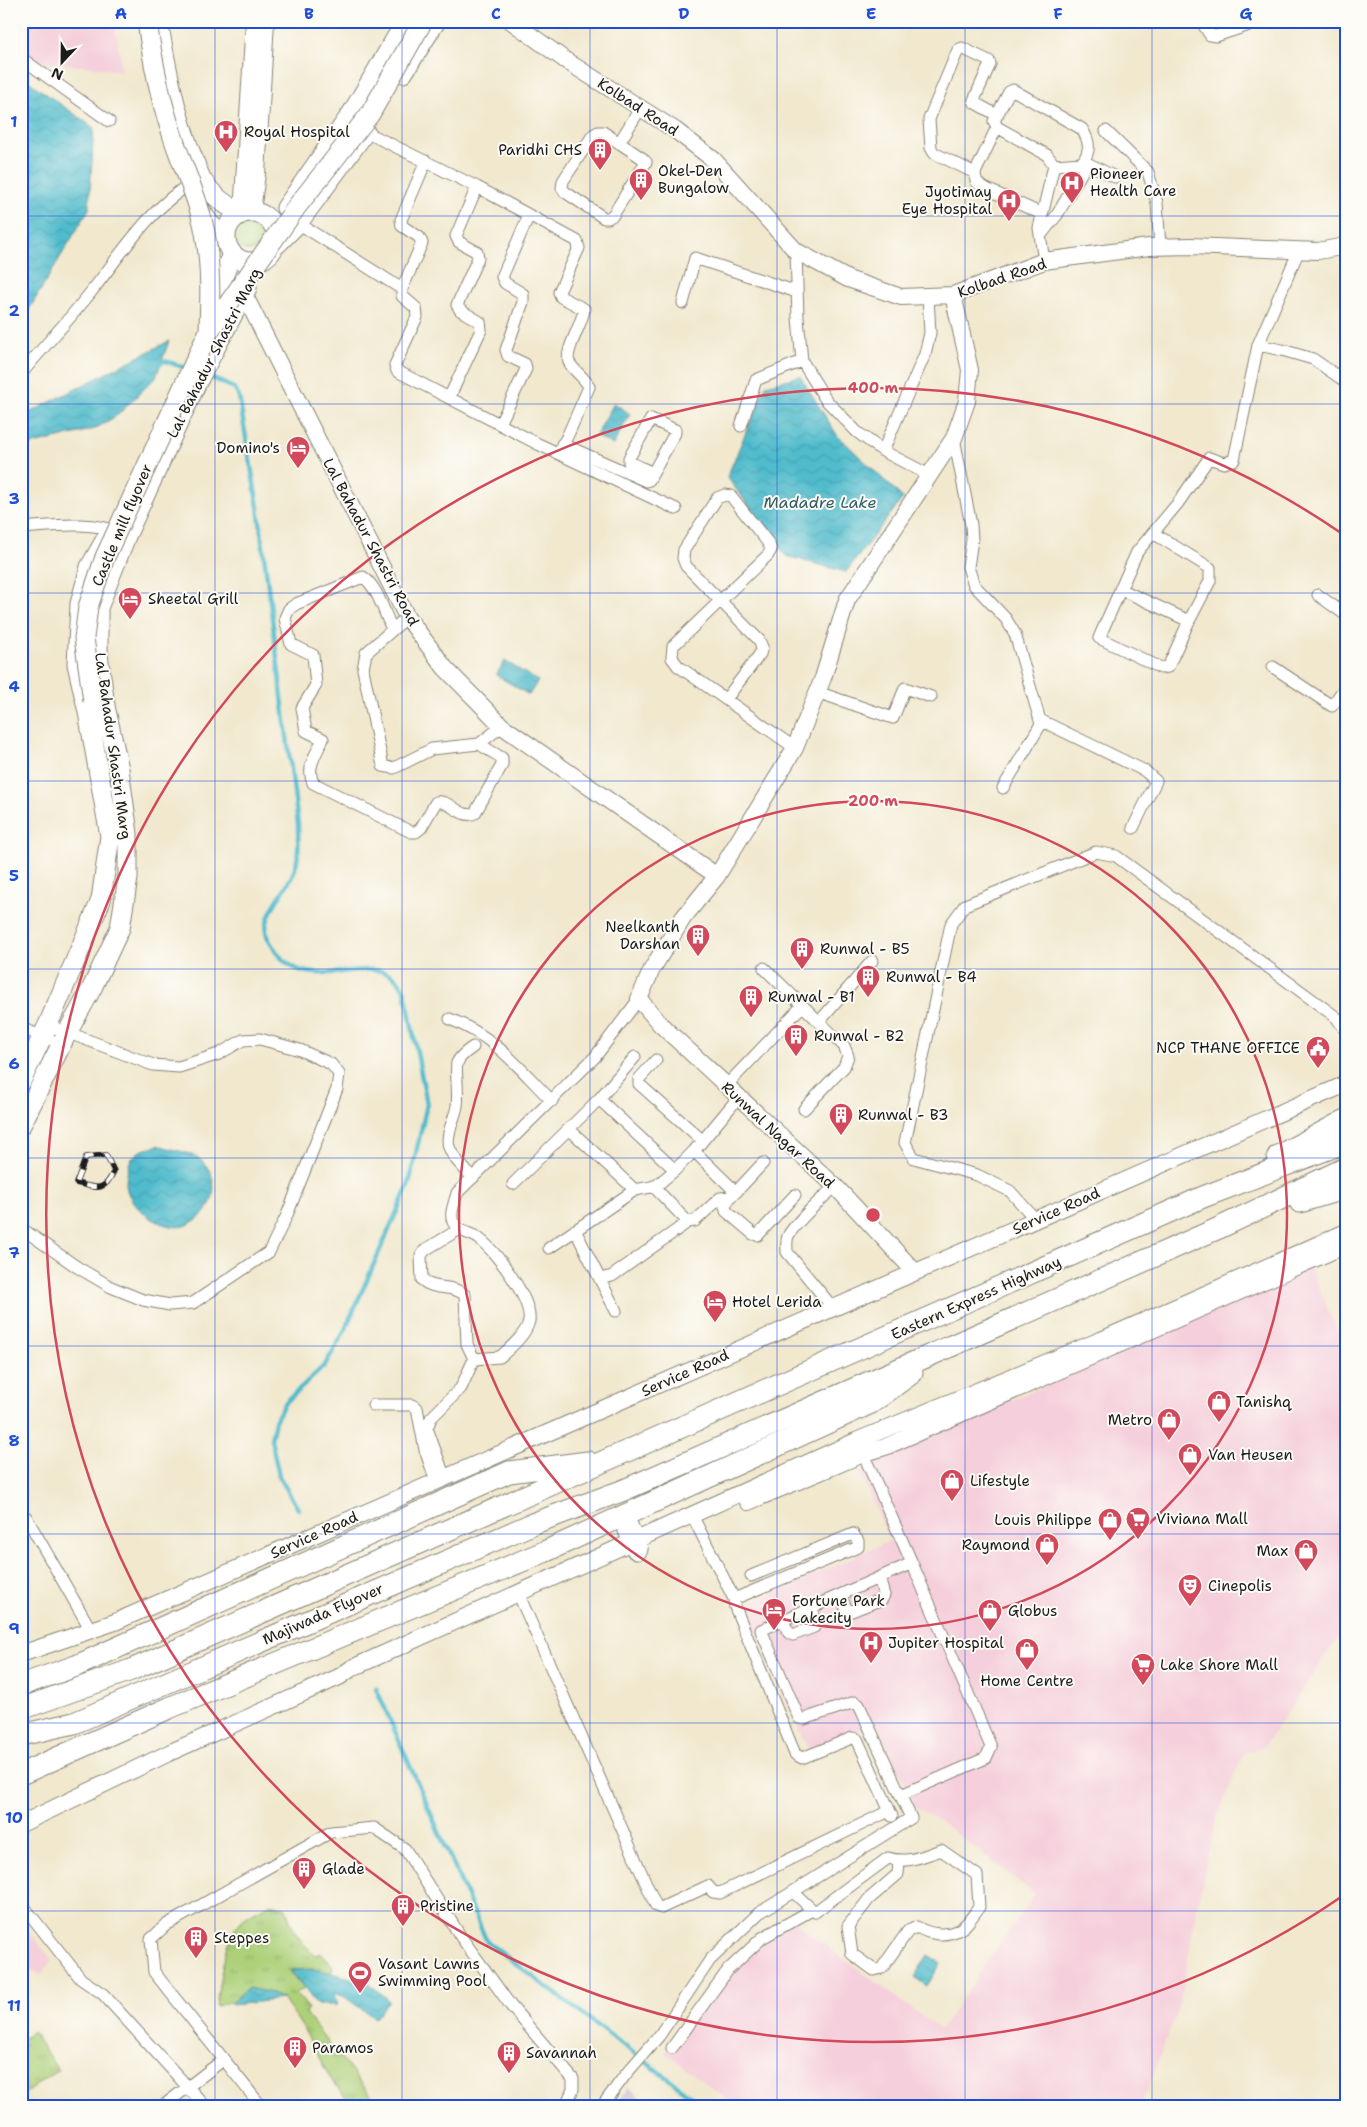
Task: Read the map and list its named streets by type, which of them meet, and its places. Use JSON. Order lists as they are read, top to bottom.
{
  "streets": {
    "highway": ["Eastern Express Highway", "Majiwada Flyover"],
    "main road": ["Lal Bahadur Shastri Marg", "Castle mill flyover"],
    "street": [
      "Kolbad Road",
      "Lal Bahadur Shastri Road",
      "Runwal Nagar Road",
      "Service Road"
    ]
  },
  "crossings": [
    ["Lal Bahadur Shastri Marg", "Castle mill flyover"],
    ["Lal Bahadur Shastri Marg", "Lal Bahadur Shastri Road"],
    ["Runwal Nagar Road", "Service Road"],
    ["Eastern Express Highway", "Majiwada Flyover"]
  ],
  "water": ["Madadre Lake"],
  "places": {
    "hospital": [
      "Royal Hospital",
      "Pioneer Health Care",
      "Jyotimay Eye Hospital",
      "Jupiter Hospital"
    ],
    "building": [
      "Paridhi CHS",
      "Okel-Den Bungalow",
      "Neelkanth Darshan",
      "Runwal - B5",
      "Runwal - B4",
      "Runwal - B1",
      "Runwal - B2",
      "Runwal - B3",
      "Glade",
      "Pristine",
      "Steppes",
      "Paramos",
      "Savannah"
    ],
    "hotel": [
      "Domino's",
      "Sheetal Grill",
      "Hotel Lerida",
      "Fortune Park Lakecity"
    ],
    "public building": ["NCP THANE OFFICE"],
    "shop": [
      "Tanishq",
      "Metro",
      "Van Heusen",
      "Lifestyle",
      "Louis Philippe",
      "Raymond",
      "Max",
      "Globus",
      "Home Centre"
    ],
    "supermarket": ["Viviana Mall", "Lake Shore Mall"],
    "theatre": ["Cinepolis"],
    "sports": ["Vasant Lawns Swimming Pool"]
  },
  "north": "bottom",
  "grid": {
    "columns": [
      "A",
      "B",
      "C",
      "D",
      "E",
      "F",
      "G"
    ],
    "rows": [
      "1",
      "2",
      "3",
      "4",
      "5",
      "6",
      "7",
      "8",
      "9",
      "10",
      "11"
    ]
  },
  "rings": ["400 m", "200 m"]
}
